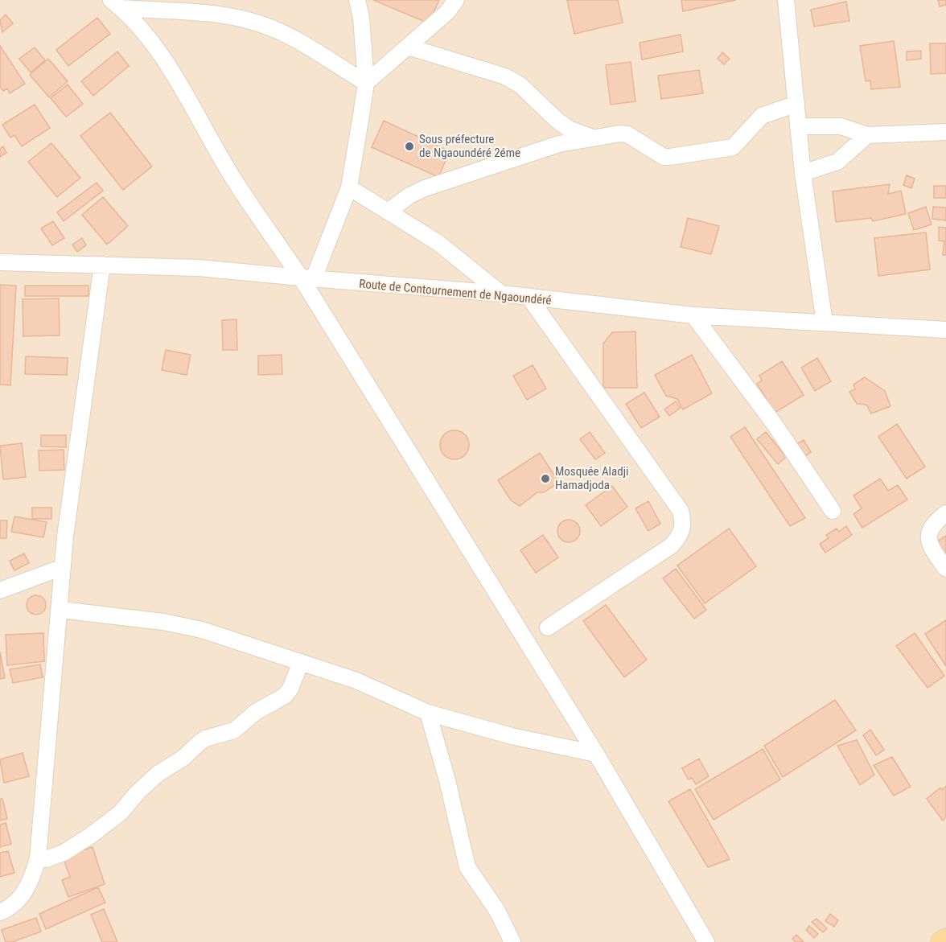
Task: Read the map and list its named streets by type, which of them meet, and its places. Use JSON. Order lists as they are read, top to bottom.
{
  "streets": {
    "street": ["Route de Contournement de Ngaoundéré"]
  },
  "places": ["Sous préfecture de Ngaoundéré 2éme", "Mosquée Aladji Hamadjoda"]
}
